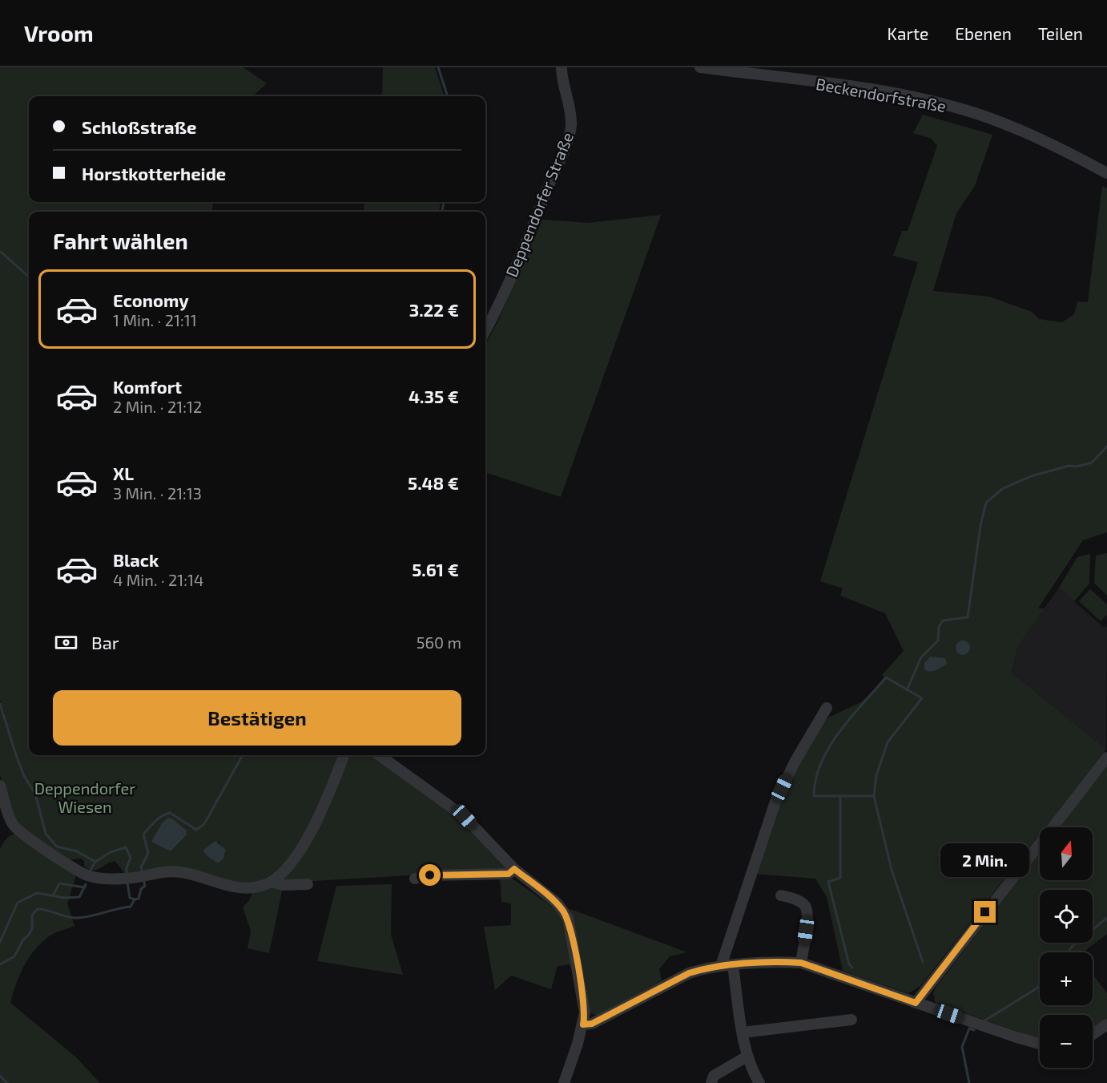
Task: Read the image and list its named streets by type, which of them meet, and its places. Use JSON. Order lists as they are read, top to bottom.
{
  "streets": {
    "street": ["Beckendorfstraße", "Deppendorfer Straße"]
  },
  "parks": ["Deppendorfer Wiesen"],
  "north": "top",
  "page": {
    "header": "Vroom",
    "nav": ["Karte", "Ebenen", "Teilen"],
    "banner": ["Schloßstraße", "Horstkotterheide"],
    "heading": "Fahrt wählen",
    "list": [
      {
        "name": "Economy",
        "note": "1 Min. · 21:11",
        "value": "3.22 €"
      },
      {
        "name": "Komfort",
        "note": "2 Min. · 21:12",
        "value": "4.35 €"
      },
      {
        "name": "XL",
        "note": "3 Min. · 21:13",
        "value": "5.48 €"
      },
      {
        "name": "Black",
        "note": "4 Min. · 21:14",
        "value": "5.61 €"
      }
    ],
    "pay": ["Bar", "560 m"],
    "buttons": "Bestätigen",
    "map_buttons": ["+", "−"],
    "bubble": "2 Min."
  }
}
